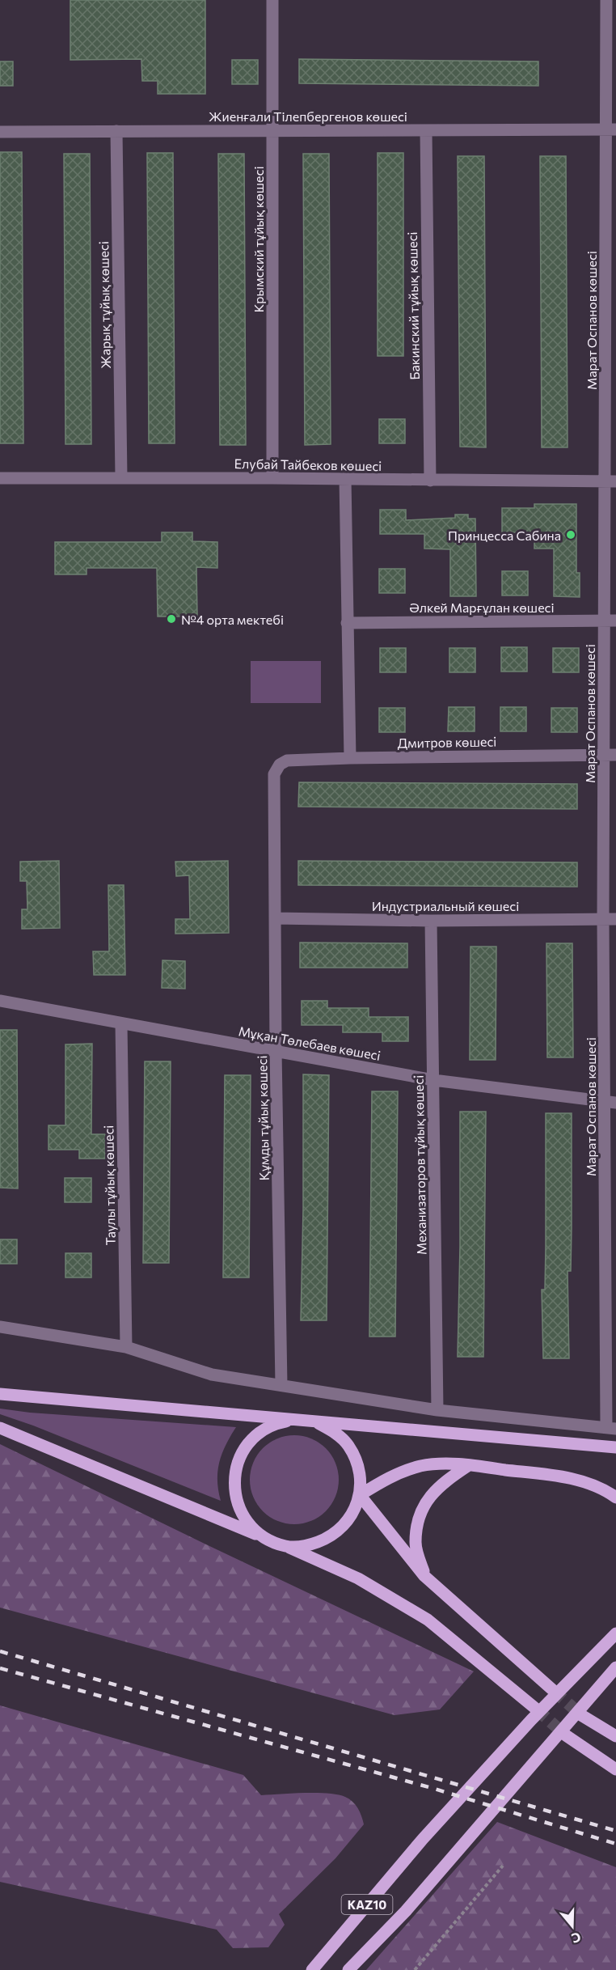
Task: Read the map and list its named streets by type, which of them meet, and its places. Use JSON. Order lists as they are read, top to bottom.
{
  "streets": {
    "main road": ["KAZ10"],
    "street": [
      "Жиенғали Тілепбергенов көшесі",
      "Крымский тұйық көшесі",
      "Жарық тұйық көшесі",
      "Бакинский тұйық көшесі",
      "Марат Оспанов көшесі",
      "Елубай Тайбеков көшесі",
      "Әлкей Марғұлан көшесі",
      "Дмитров көшесі",
      "Индустриальный көшесі",
      "Мұқан Төлебаев көшесі",
      "Құмды тұйық көшесі",
      "Механизаторов тұйық көшесі",
      "Таулы тұйық көшесі"
    ]
  },
  "crossings": [
    ["Жиенғали Тілепбергенов көшесі", "Крымский тұйық көшесі"],
    ["Жиенғали Тілепбергенов көшесі", "Жарық тұйық көшесі"],
    ["Жиенғали Тілепбергенов көшесі", "Бакинский тұйық көшесі"],
    ["Жиенғали Тілепбергенов көшесі", "Марат Оспанов көшесі"],
    ["Крымский тұйық көшесі", "Елубай Тайбеков көшесі"],
    ["Жарық тұйық көшесі", "Елубай Тайбеков көшесі"],
    ["Бакинский тұйық көшесі", "Елубай Тайбеков көшесі"],
    ["Марат Оспанов көшесі", "Елубай Тайбеков көшесі"],
    ["Марат Оспанов көшесі", "Әлкей Марғұлан көшесі"],
    ["Марат Оспанов көшесі", "Дмитров көшесі"],
    ["Марат Оспанов көшесі", "Индустриальный көшесі"],
    ["Марат Оспанов көшесі", "Мұқан Төлебаев көшесі"],
    ["Дмитров көшесі", "Құмды тұйық көшесі"],
    ["Индустриальный көшесі", "Құмды тұйық көшесі"],
    ["Индустриальный көшесі", "Механизаторов тұйық көшесі"],
    ["Мұқан Төлебаев көшесі", "Құмды тұйық көшесі"],
    ["Мұқан Төлебаев көшесі", "Механизаторов тұйық көшесі"],
    ["Мұқан Төлебаев көшесі", "Таулы тұйық көшесі"]
  ],
  "places": ["Принцесса Сабина", "№4 орта мектебі"],
  "north": "bottom"
}
